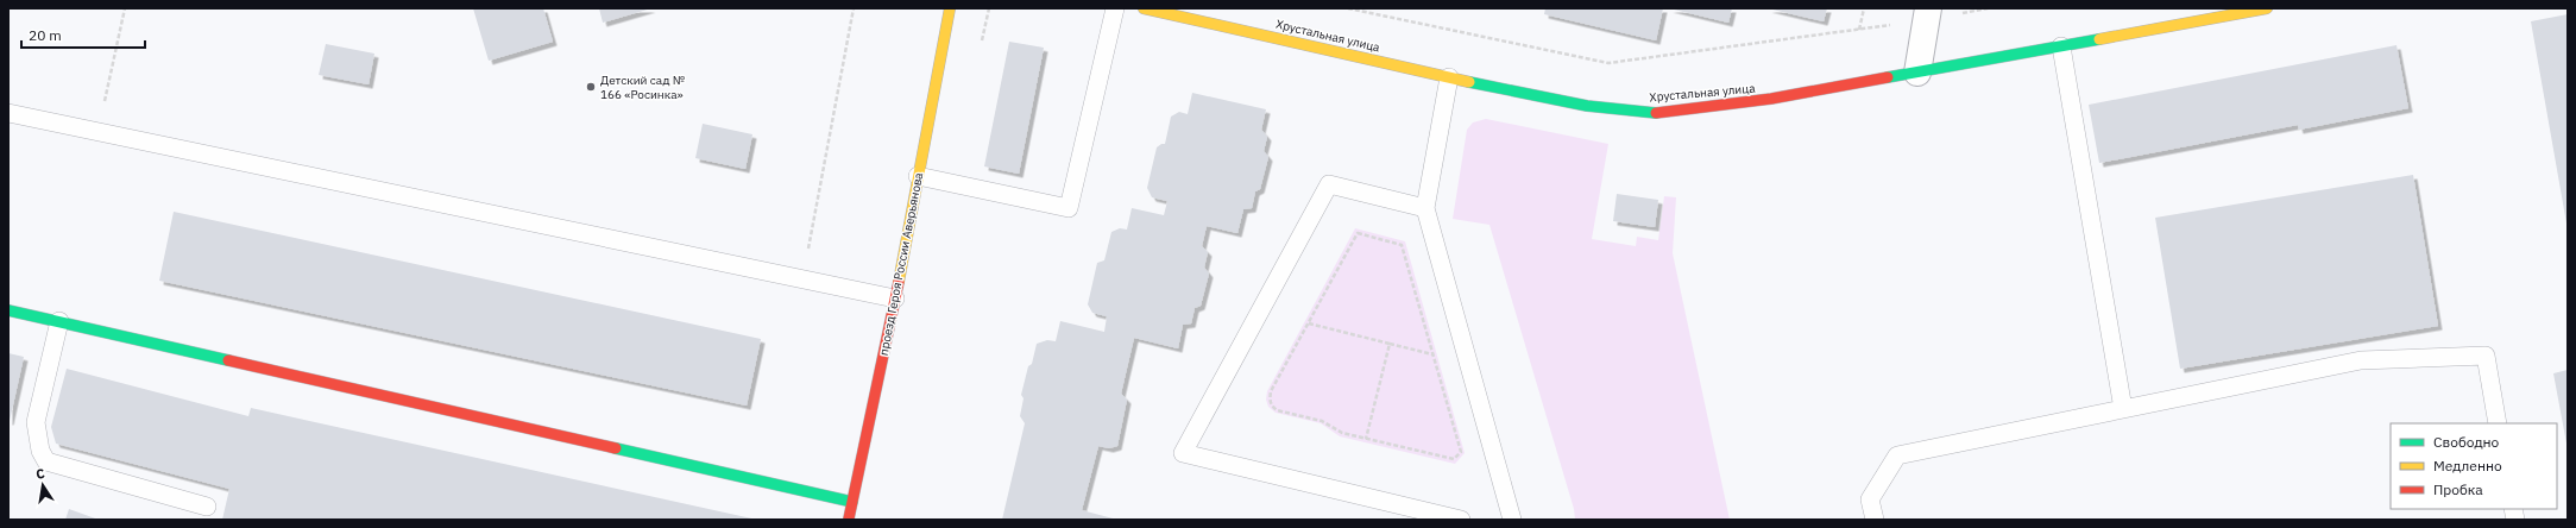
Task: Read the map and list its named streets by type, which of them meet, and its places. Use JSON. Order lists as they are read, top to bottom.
{
  "streets": {
    "street": ["Хрустальная улица", "проезд Героя России Аверьянова"]
  },
  "places": ["Детский сад № 166 «Росинка»"],
  "legend": ["Свободно", "Медленно", "Пробка"],
  "scale_bar": "20 m",
  "north": "top"
}
